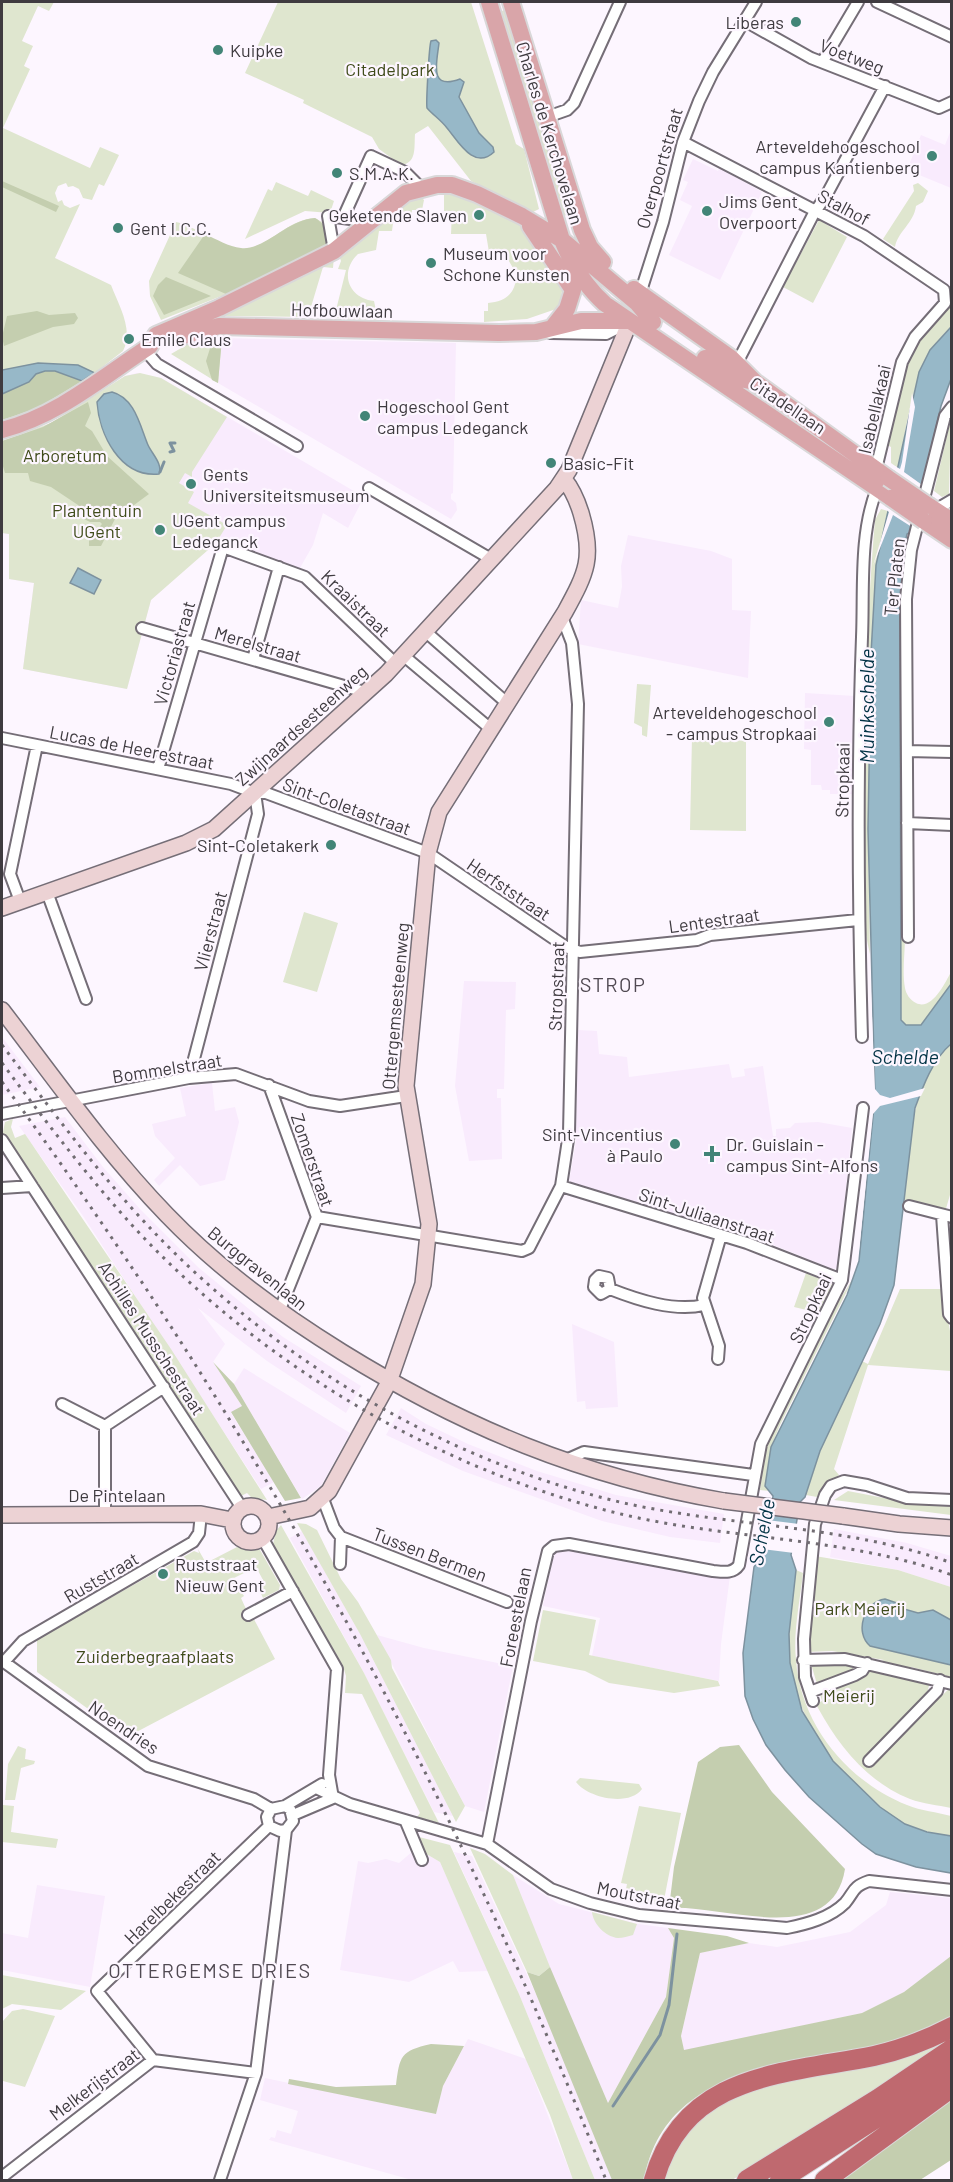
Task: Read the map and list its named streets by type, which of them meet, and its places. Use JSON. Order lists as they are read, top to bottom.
{
  "streets": {
    "main road": ["Charles de Kerchovelaan", "Hofbouwlaan", "Citadellaan"],
    "street": [
      "Voetweg",
      "Overpoortstraat",
      "Stalhof",
      "Isabellakaai",
      "Ter Platen",
      "Kraaistraat",
      "Merelstraat",
      "Victoriastraat",
      "Zwijnaardsesteenweg",
      "Lucas de Heerestraat",
      "Stropkaai",
      "Sint-Coletastraat",
      "Herfststraat",
      "Lentestraat",
      "Vlierstraat",
      "Stropstraat",
      "Ottergemsesteenweg",
      "Bommelstraat",
      "Zomerstraat",
      "Sint-Juliaanstraat",
      "Burggravenlaan",
      "Achilles Musschestraat",
      "De Pintelaan",
      "Tussen Bermen",
      "Ruststraat",
      "Foreestelaan",
      "Noendries",
      "Moutstraat",
      "Harelbekestraat",
      "Melkerijstraat"
    ]
  },
  "crossings": [
    ["Voetweg", "Overpoortstraat"],
    ["Charles de Kerchovelaan", "Overpoortstraat"],
    ["Charles de Kerchovelaan", "Hofbouwlaan"],
    ["Charles de Kerchovelaan", "Citadellaan"],
    ["Charles de Kerchovelaan", "Zwijnaardsesteenweg"],
    ["Overpoortstraat", "Stalhof"],
    ["Overpoortstraat", "Hofbouwlaan"],
    ["Overpoortstraat", "Citadellaan"],
    ["Overpoortstraat", "Zwijnaardsesteenweg"],
    ["Stalhof", "Isabellakaai"],
    ["Hofbouwlaan", "Citadellaan"],
    ["Hofbouwlaan", "Zwijnaardsesteenweg"],
    ["Citadellaan", "Isabellakaai"],
    ["Citadellaan", "Zwijnaardsesteenweg"],
    ["Citadellaan", "Stropkaai"],
    ["Isabellakaai", "Stropkaai"],
    ["Kraaistraat", "Victoriastraat"],
    ["Kraaistraat", "Zwijnaardsesteenweg"],
    ["Kraaistraat", "Ottergemsesteenweg"],
    ["Merelstraat", "Victoriastraat"],
    ["Merelstraat", "Zwijnaardsesteenweg"],
    ["Victoriastraat", "Lucas de Heerestraat"],
    ["Zwijnaardsesteenweg", "Lucas de Heerestraat"],
    ["Zwijnaardsesteenweg", "Sint-Coletastraat"],
    ["Zwijnaardsesteenweg", "Vlierstraat"],
    ["Zwijnaardsesteenweg", "Ottergemsesteenweg"],
    ["Lucas de Heerestraat", "Sint-Coletastraat"],
    ["Lucas de Heerestraat", "Vlierstraat"],
    ["Stropkaai", "Lentestraat"],
    ["Stropkaai", "Sint-Juliaanstraat"],
    ["Stropkaai", "Foreestelaan"],
    ["Sint-Coletastraat", "Herfststraat"],
    ["Sint-Coletastraat", "Vlierstraat"],
    ["Sint-Coletastraat", "Ottergemsesteenweg"],
    ["Herfststraat", "Lentestraat"],
    ["Herfststraat", "Stropstraat"],
    ["Herfststraat", "Ottergemsesteenweg"],
    ["Lentestraat", "Stropstraat"],
    ["Vlierstraat", "Bommelstraat"],
    ["Stropstraat", "Ottergemsesteenweg"],
    ["Stropstraat", "Sint-Juliaanstraat"],
    ["Ottergemsesteenweg", "Bommelstraat"],
    ["Ottergemsesteenweg", "Burggravenlaan"],
    ["Ottergemsesteenweg", "Achilles Musschestraat"],
    ["Ottergemsesteenweg", "De Pintelaan"],
    ["Bommelstraat", "Zomerstraat"],
    ["Bommelstraat", "Burggravenlaan"],
    ["Zomerstraat", "Burggravenlaan"],
    ["Achilles Musschestraat", "De Pintelaan"],
    ["De Pintelaan", "Ruststraat"],
    ["Ruststraat", "Noendries"],
    ["Foreestelaan", "Moutstraat"],
    ["Noendries", "Harelbekestraat"],
    ["Harelbekestraat", "Melkerijstraat"]
  ],
  "districts": ["STROP", "OTTERGEMSE DRIES"],
  "water": ["Muinkschelde", "Schelde"],
  "parks": [
    "Citadelpark",
    "Arboretum",
    "Plantentuin UGent",
    "Park Meierij",
    "Zuiderbegraafplaats",
    "Meierij"
  ],
  "places": {
    "other": [
      "Liberas",
      "Kuipke",
      "Arteveldehogeschool campus Kantienberg",
      "S.M.A.K.",
      "Jims Gent Overpoort",
      "Geketende Slaven",
      "Gent I.C.C.",
      "Museum voor Schone Kunsten",
      "Emile Claus",
      "Hogeschool Gent campus Ledeganck",
      "Basic-Fit",
      "Gents Universiteitsmuseum",
      "UGent campus Ledeganck",
      "Arteveldehogeschool - campus Stropkaai",
      "Sint-Coletakerk",
      "Sint-Vincentius à Paulo",
      "Ruststraat Nieuw Gent"
    ],
    "health": ["Dr. Guislain - campus Sint-Alfons"]
  }
}
